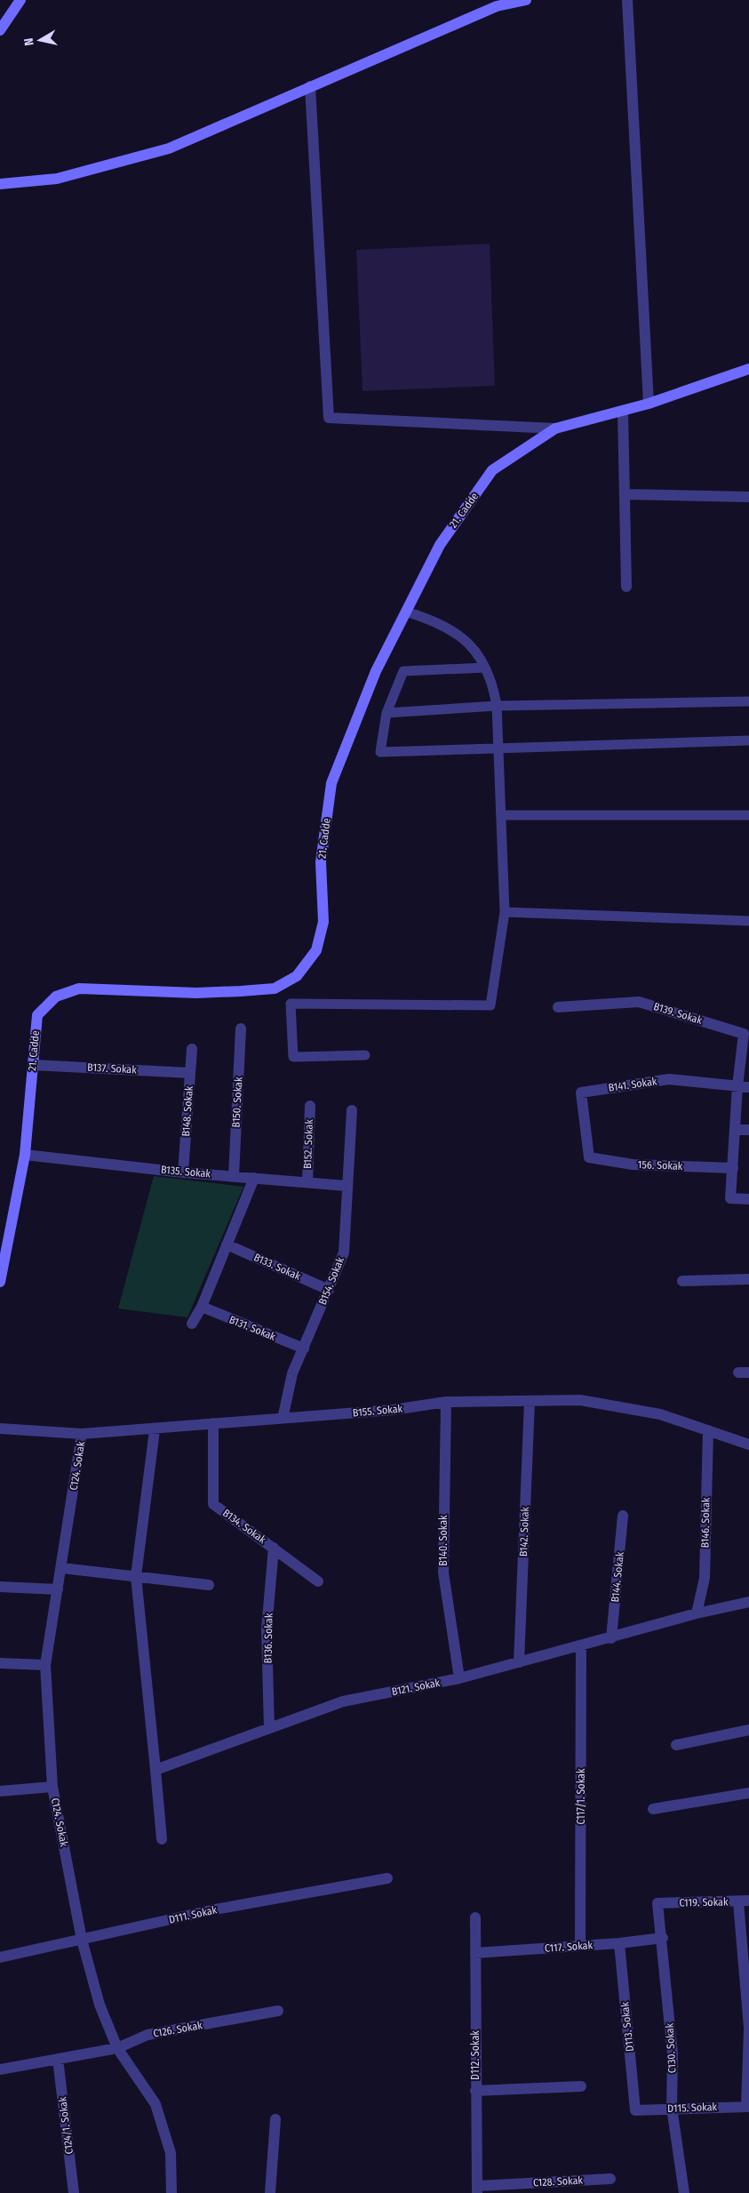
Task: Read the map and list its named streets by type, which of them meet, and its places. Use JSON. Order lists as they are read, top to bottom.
{
  "streets": {
    "main road": ["21. Cadde"],
    "street": [
      "B139. Sokak",
      "B137. Sokak",
      "B141. Sokak",
      "B150. Sokak",
      "B148. Sokak",
      "B152. Sokak",
      "156. Sokak",
      "B135. Sokak",
      "B133. Sokak",
      "B154. Sokak",
      "B131. Sokak",
      "B155. Sokak",
      "C124. Sokak",
      "B146. Sokak",
      "B134. Sokak",
      "B142. Sokak",
      "B140. Sokak",
      "B144. Sokak",
      "B136. Sokak",
      "B121. Sokak",
      "C117/1. Sokak",
      "C119. Sokak",
      "D111. Sokak",
      "C117. Sokak",
      "D113. Sokak",
      "C126. Sokak",
      "C130. Sokak",
      "D112. Sokak",
      "D115. Sokak",
      "C124/1. Sokak",
      "C128. Sokak"
    ]
  },
  "crossings": [
    ["21. Cadde", "B137. Sokak"],
    ["21. Cadde", "B135. Sokak"],
    ["B139. Sokak", "B141. Sokak"],
    ["B137. Sokak", "B148. Sokak"],
    ["B141. Sokak", "156. Sokak"],
    ["B150. Sokak", "B135. Sokak"],
    ["B148. Sokak", "B135. Sokak"],
    ["B152. Sokak", "B135. Sokak"],
    ["B135. Sokak", "B154. Sokak"],
    ["B133. Sokak", "B154. Sokak"],
    ["B154. Sokak", "B131. Sokak"],
    ["B154. Sokak", "B155. Sokak"],
    ["B155. Sokak", "C124. Sokak"],
    ["B155. Sokak", "B146. Sokak"],
    ["B155. Sokak", "B134. Sokak"],
    ["B155. Sokak", "B142. Sokak"],
    ["B155. Sokak", "B140. Sokak"],
    ["C124. Sokak", "D111. Sokak"],
    ["C124. Sokak", "C126. Sokak"],
    ["B146. Sokak", "B121. Sokak"],
    ["B134. Sokak", "B136. Sokak"],
    ["B142. Sokak", "B121. Sokak"],
    ["B140. Sokak", "B121. Sokak"],
    ["B144. Sokak", "B121. Sokak"],
    ["B136. Sokak", "B121. Sokak"],
    ["B121. Sokak", "C117/1. Sokak"],
    ["C117/1. Sokak", "C117. Sokak"],
    ["C119. Sokak", "C130. Sokak"],
    ["C117. Sokak", "D113. Sokak"],
    ["C117. Sokak", "C130. Sokak"],
    ["C117. Sokak", "D112. Sokak"],
    ["D113. Sokak", "D115. Sokak"],
    ["C126. Sokak", "C124/1. Sokak"],
    ["C130. Sokak", "D115. Sokak"],
    ["D112. Sokak", "C128. Sokak"]
  ],
  "north": "left"
}
